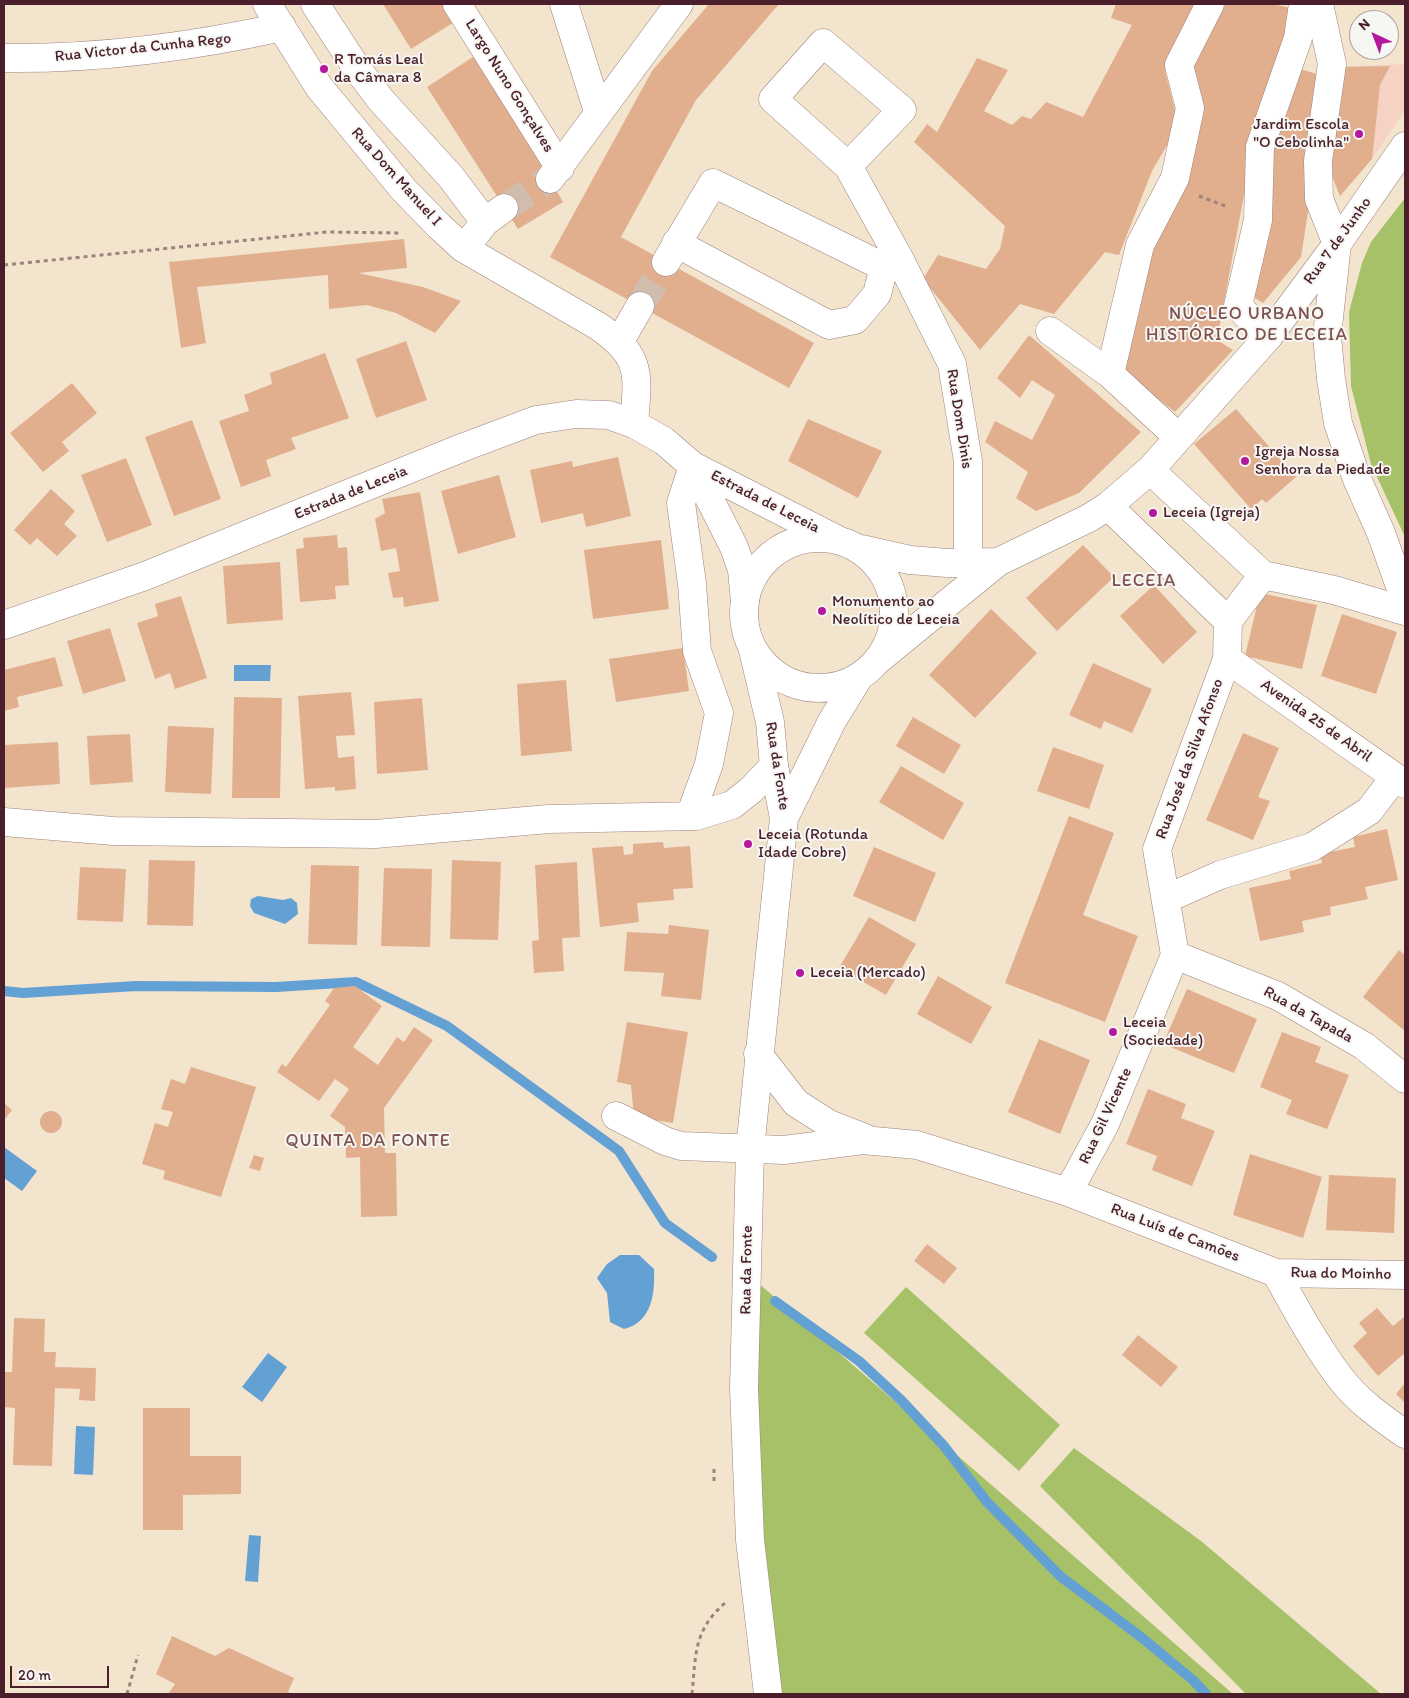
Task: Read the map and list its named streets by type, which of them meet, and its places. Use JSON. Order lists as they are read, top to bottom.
{
  "streets": {
    "street": [
      "Rua Victor da Cunha Rego",
      "Largo Nuno Gonçalves",
      "Rua Dom Manuel I",
      "Rua 7 de Junho",
      "Rua Dom Dinis",
      "Estrada de Leceia",
      "Avenida 25 de Abril",
      "Rua José da Silva Afonso",
      "Rua da Fonte",
      "Rua da Tapada",
      "Rua Gil Vicente",
      "Rua Luís de Camões",
      "Rua do Moinho"
    ]
  },
  "crossings": [
    ["Rua Victor da Cunha Rego", "Rua Dom Manuel I"],
    ["Rua Dom Manuel I", "Estrada de Leceia"],
    ["Rua 7 de Junho", "Estrada de Leceia"],
    ["Rua Dom Dinis", "Estrada de Leceia"],
    ["Estrada de Leceia", "Rua da Fonte"],
    ["Avenida 25 de Abril", "Rua José da Silva Afonso"],
    ["Rua José da Silva Afonso", "Rua da Tapada"],
    ["Rua José da Silva Afonso", "Rua Gil Vicente"],
    ["Rua da Fonte", "Rua Luís de Camões"],
    ["Rua da Tapada", "Rua Gil Vicente"],
    ["Rua Gil Vicente", "Rua Luís de Camões"],
    ["Rua Luís de Camões", "Rua do Moinho"]
  ],
  "districts": ["NÚCLEO URBANO HISTÓRICO DE LECEIA", "LECEIA", "QUINTA DA FONTE"],
  "places": [
    "R Tomás Leal da Câmara 8",
    "Jardim Escola \"O Cebolinha\"",
    "Igreja Nossa Senhora da Piedade",
    "Leceia (Igreja)",
    "Monumento ao Neolítico de Leceia",
    "Leceia (Rotunda Idade Cobre)",
    "Leceia (Mercado)",
    "Leceia (Sociedade)"
  ],
  "scale_bar": "20 m",
  "north": "top left"
}
